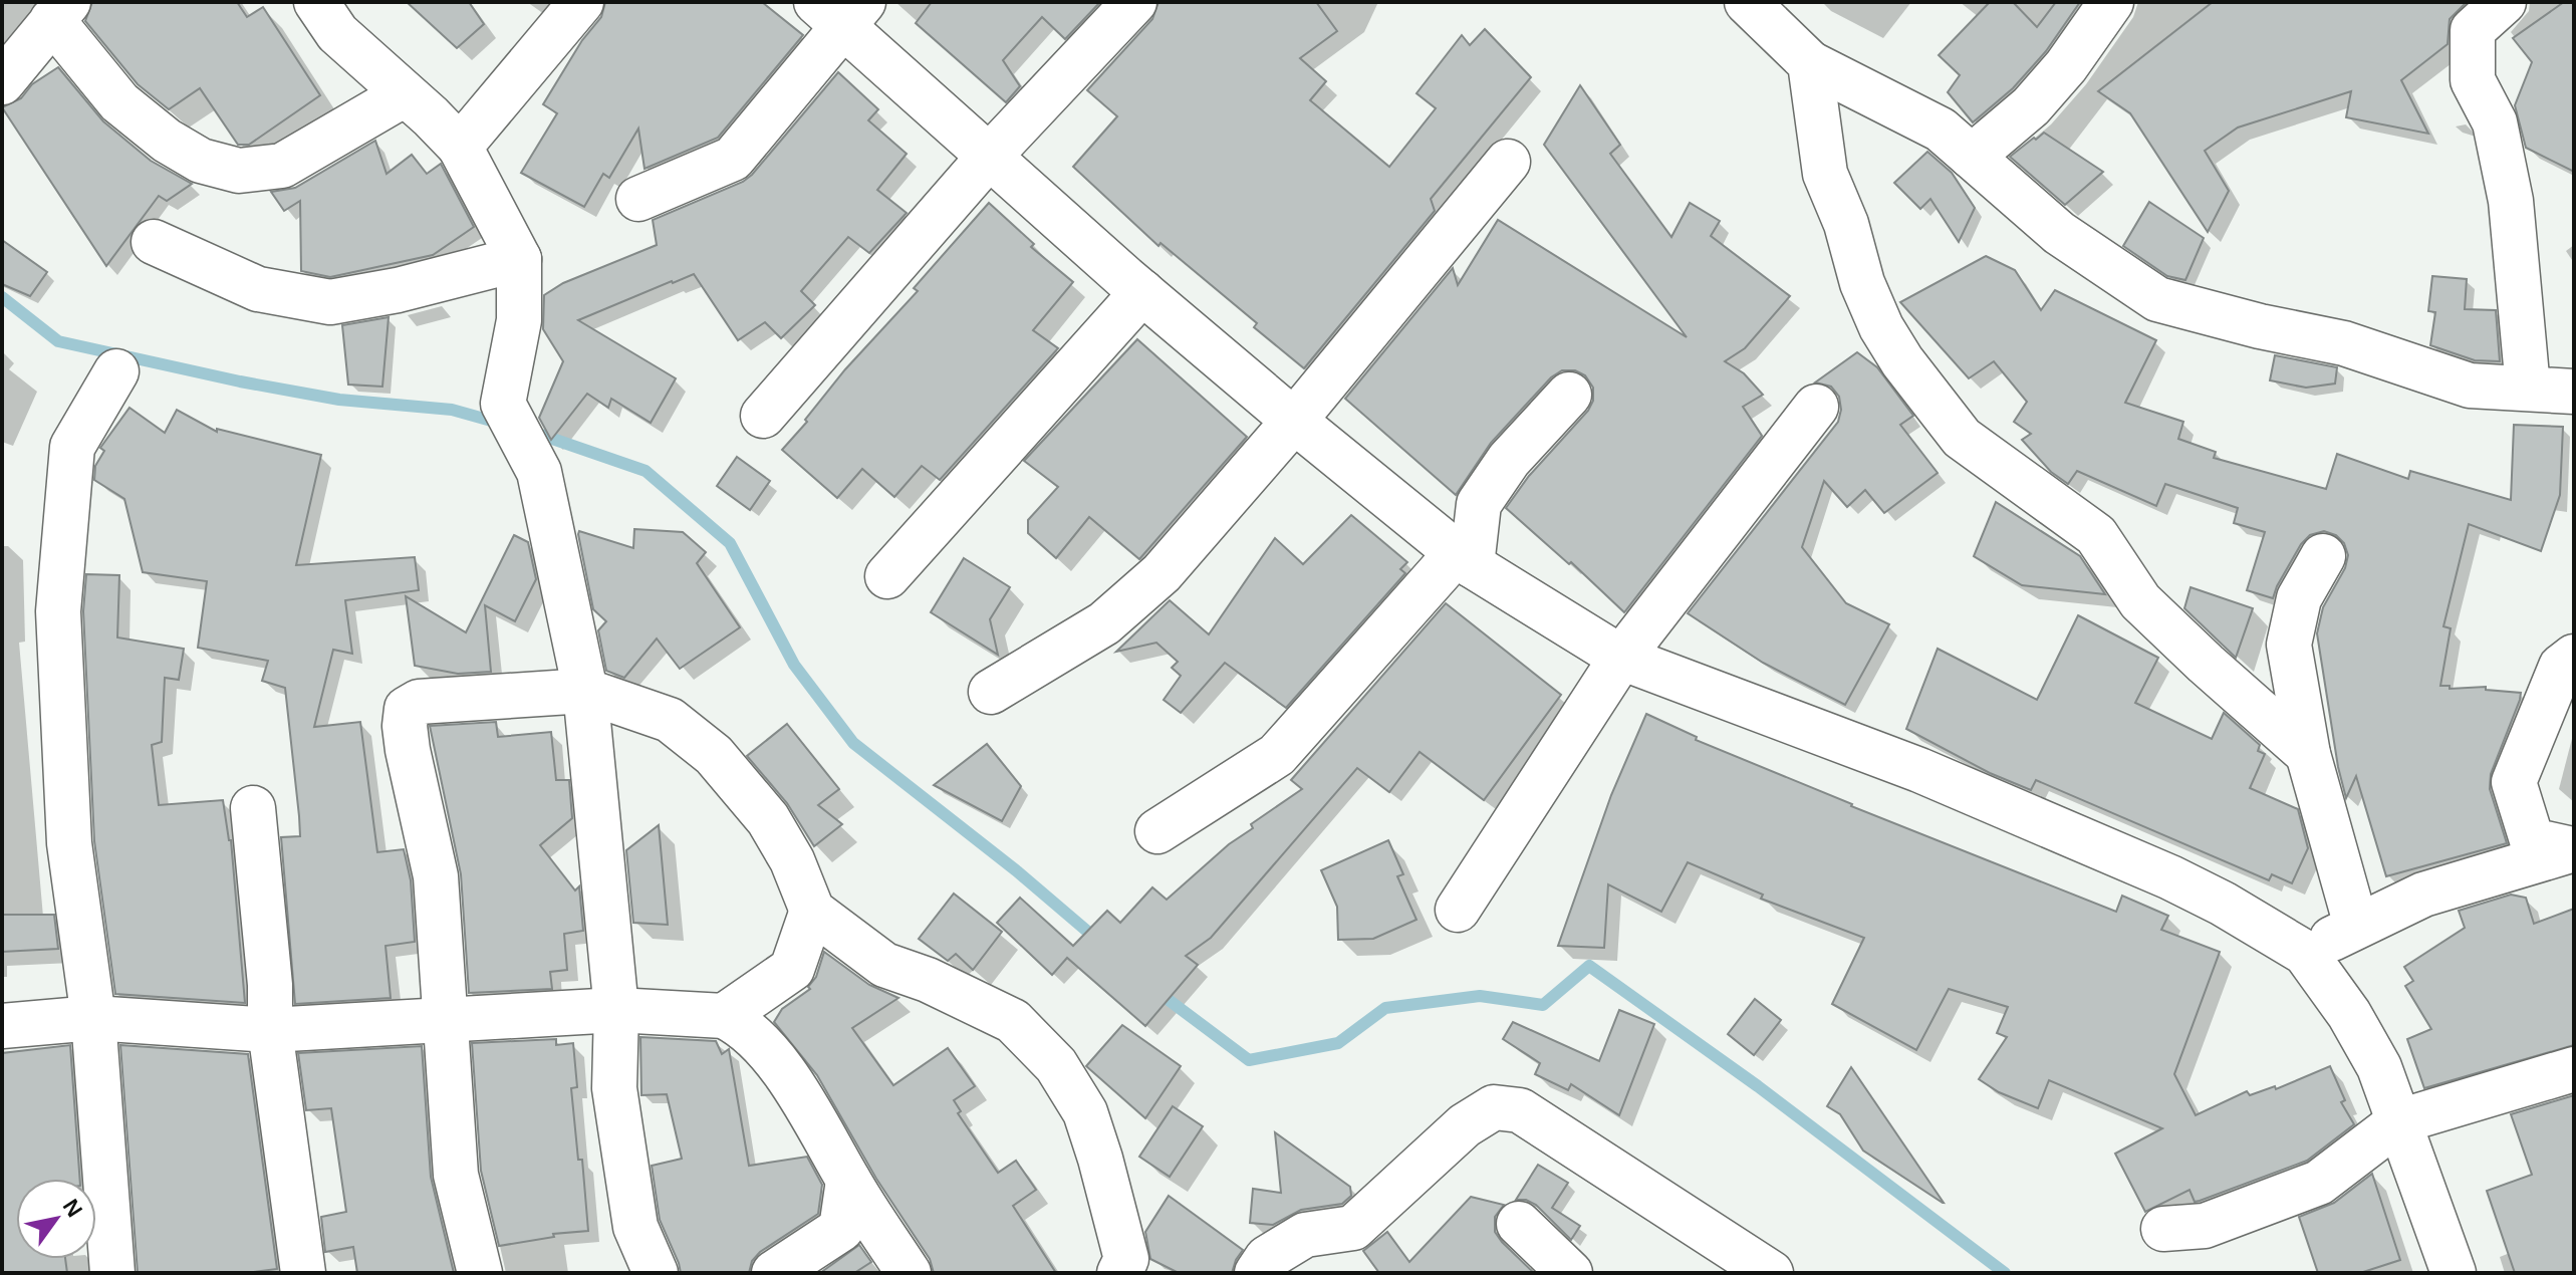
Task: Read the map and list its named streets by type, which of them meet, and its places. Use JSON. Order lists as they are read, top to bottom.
{
  "north": "top right"
}
